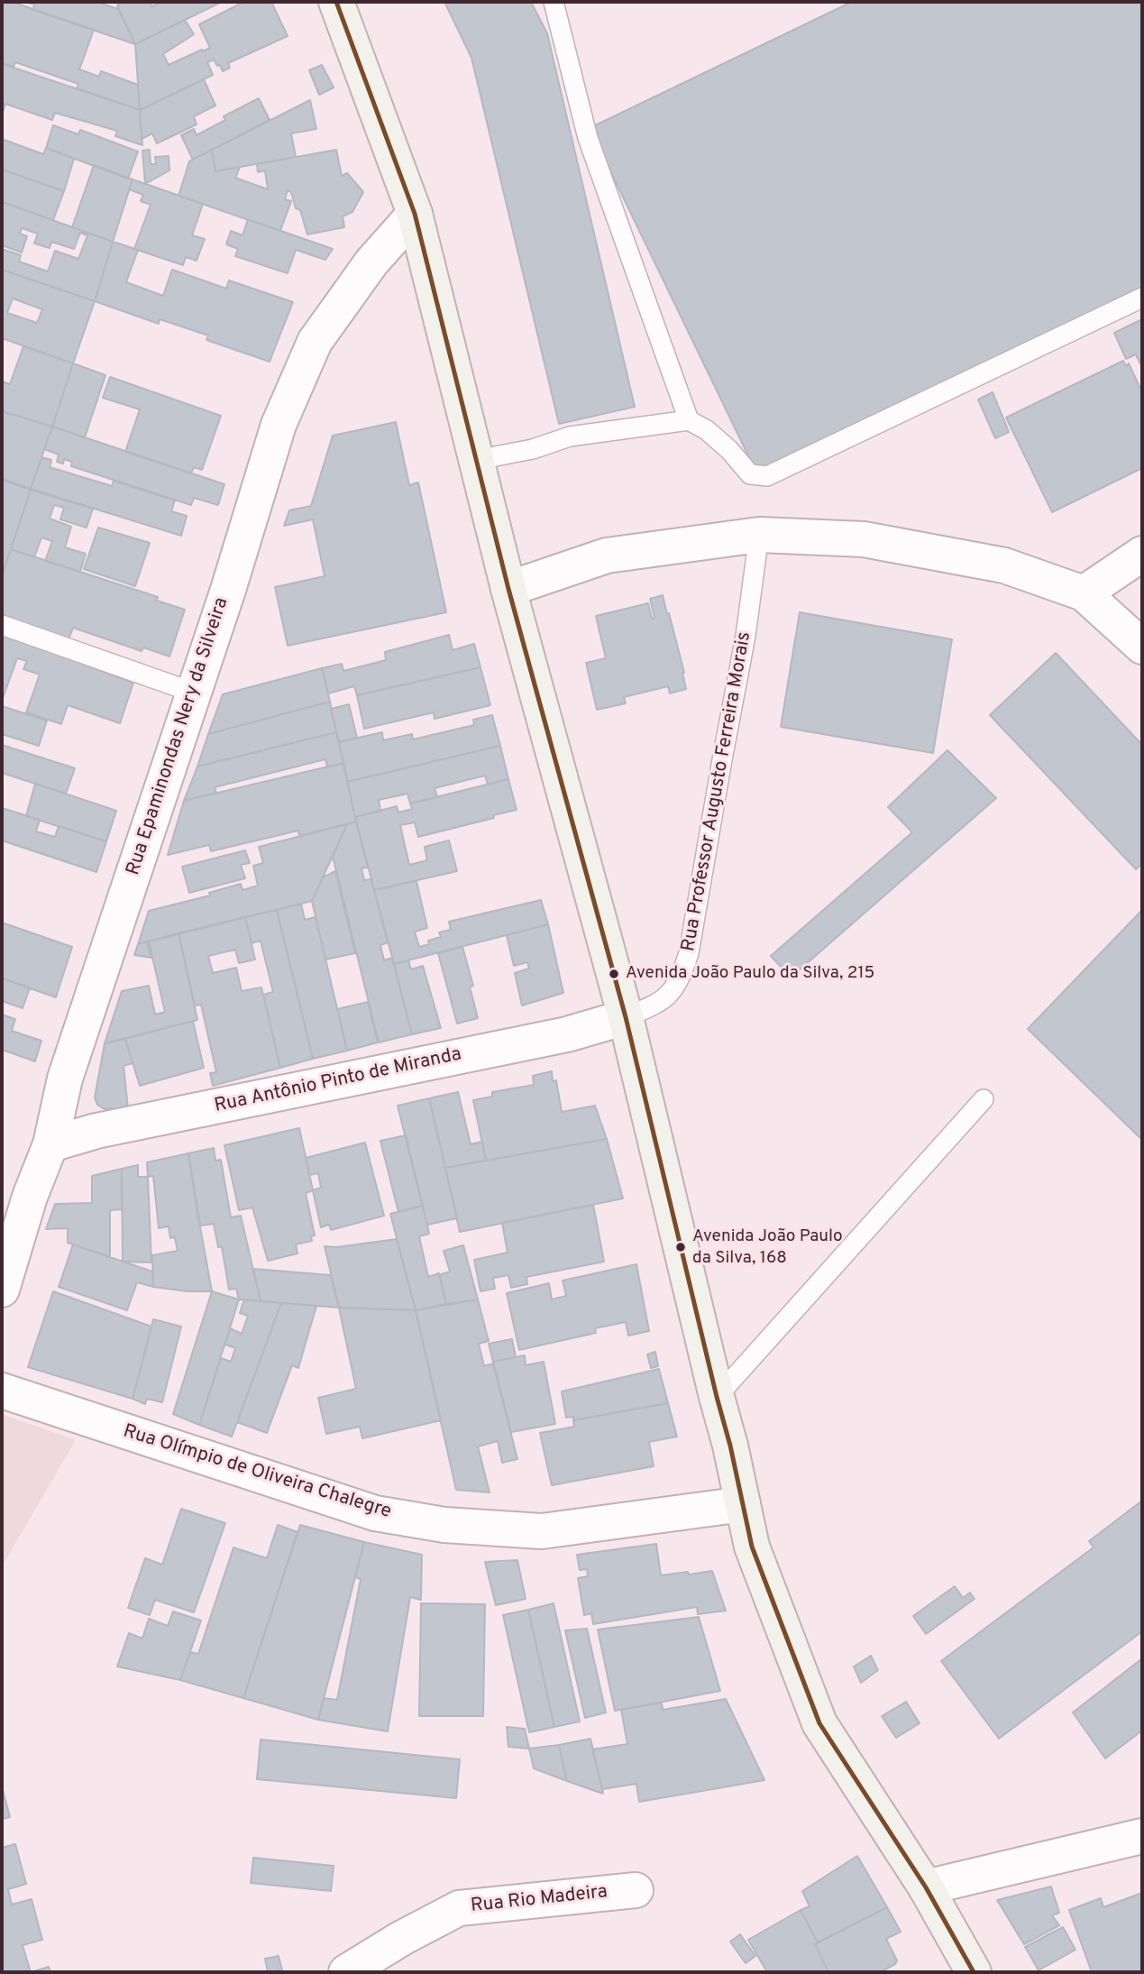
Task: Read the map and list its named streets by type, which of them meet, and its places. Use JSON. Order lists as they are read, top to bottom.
{
  "streets": {
    "street": [
      "Rua Epaminondas Nery da Silveira",
      "Rua Antônio Pinto de Miranda",
      "Rua Olímpio de Oliveira Chalegre",
      "Rua Rio Madeira"
    ],
    "lane": ["Rua Professor Augusto Ferreira Morais"]
  },
  "crossings": [
    ["Rua Epaminondas Nery da Silveira", "Rua Antônio Pinto de Miranda"],
    ["Rua Professor Augusto Ferreira Morais", "Rua Antônio Pinto de Miranda"]
  ],
  "places": ["Avenida João Paulo da Silva, 215", "Avenida João Paulo da Silva, 168"]
}
